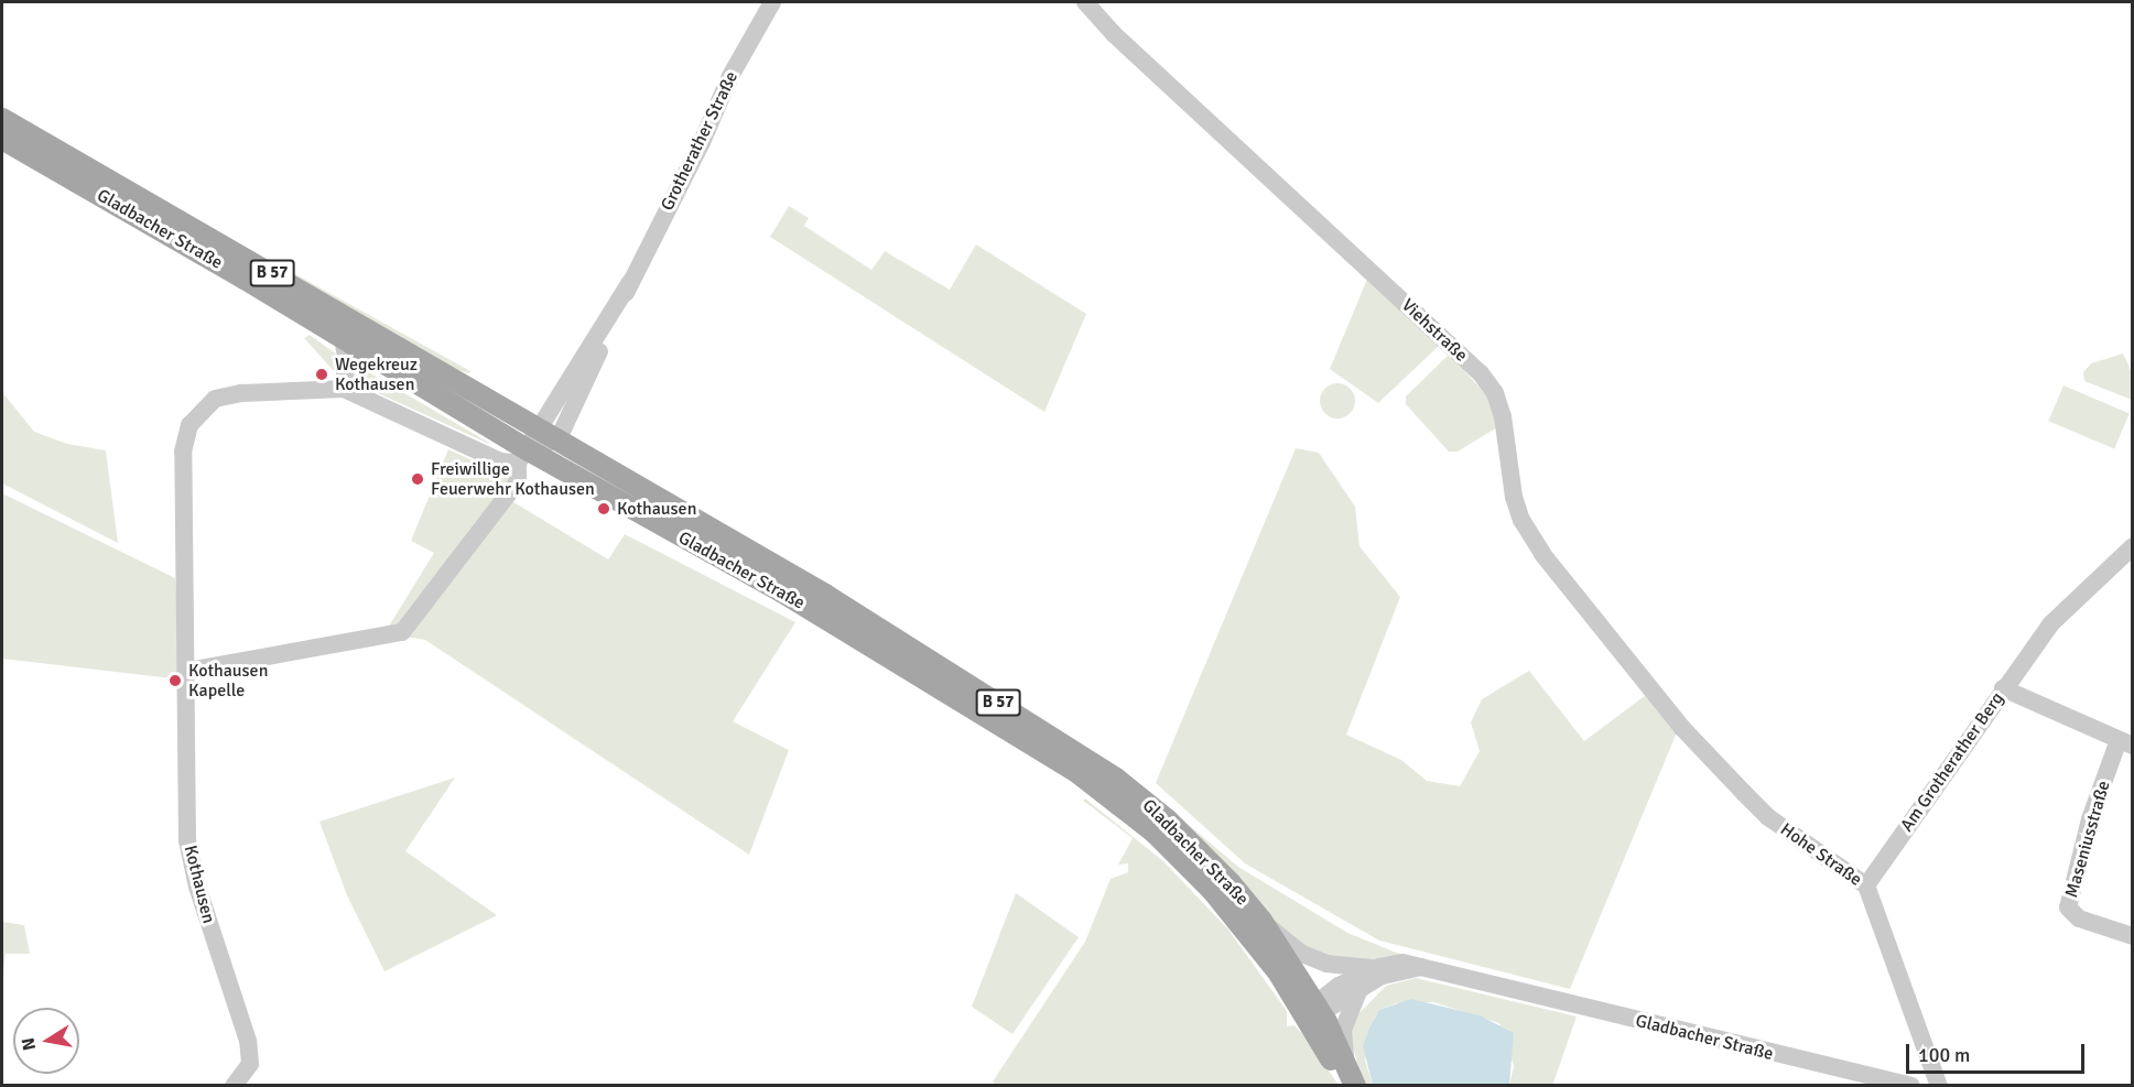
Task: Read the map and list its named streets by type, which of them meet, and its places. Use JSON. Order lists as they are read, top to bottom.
{
  "streets": {
    "main road": ["Gladbacher Straße", "B 57"],
    "street": [
      "Grotherather Straße",
      "Viehstraße",
      "Am Grotherather Berg",
      "Maseniusstraße",
      "Hohe Straße",
      "Kothausen"
    ]
  },
  "crossings": [
    ["Grotherather Straße", "Gladbacher Straße"],
    ["Grotherather Straße", "Kothausen"],
    ["Gladbacher Straße", "B 57"],
    ["Gladbacher Straße", "Kothausen"],
    ["Viehstraße", "Hohe Straße"],
    ["Am Grotherather Berg", "Maseniusstraße"],
    ["Am Grotherather Berg", "Hohe Straße"]
  ],
  "places": [
    "Wegekreuz Kothausen",
    "Freiwillige Feuerwehr Kothausen",
    "Kothausen",
    "Kothausen Kapelle"
  ],
  "scale_bar": "100 m",
  "north": "left"
}
